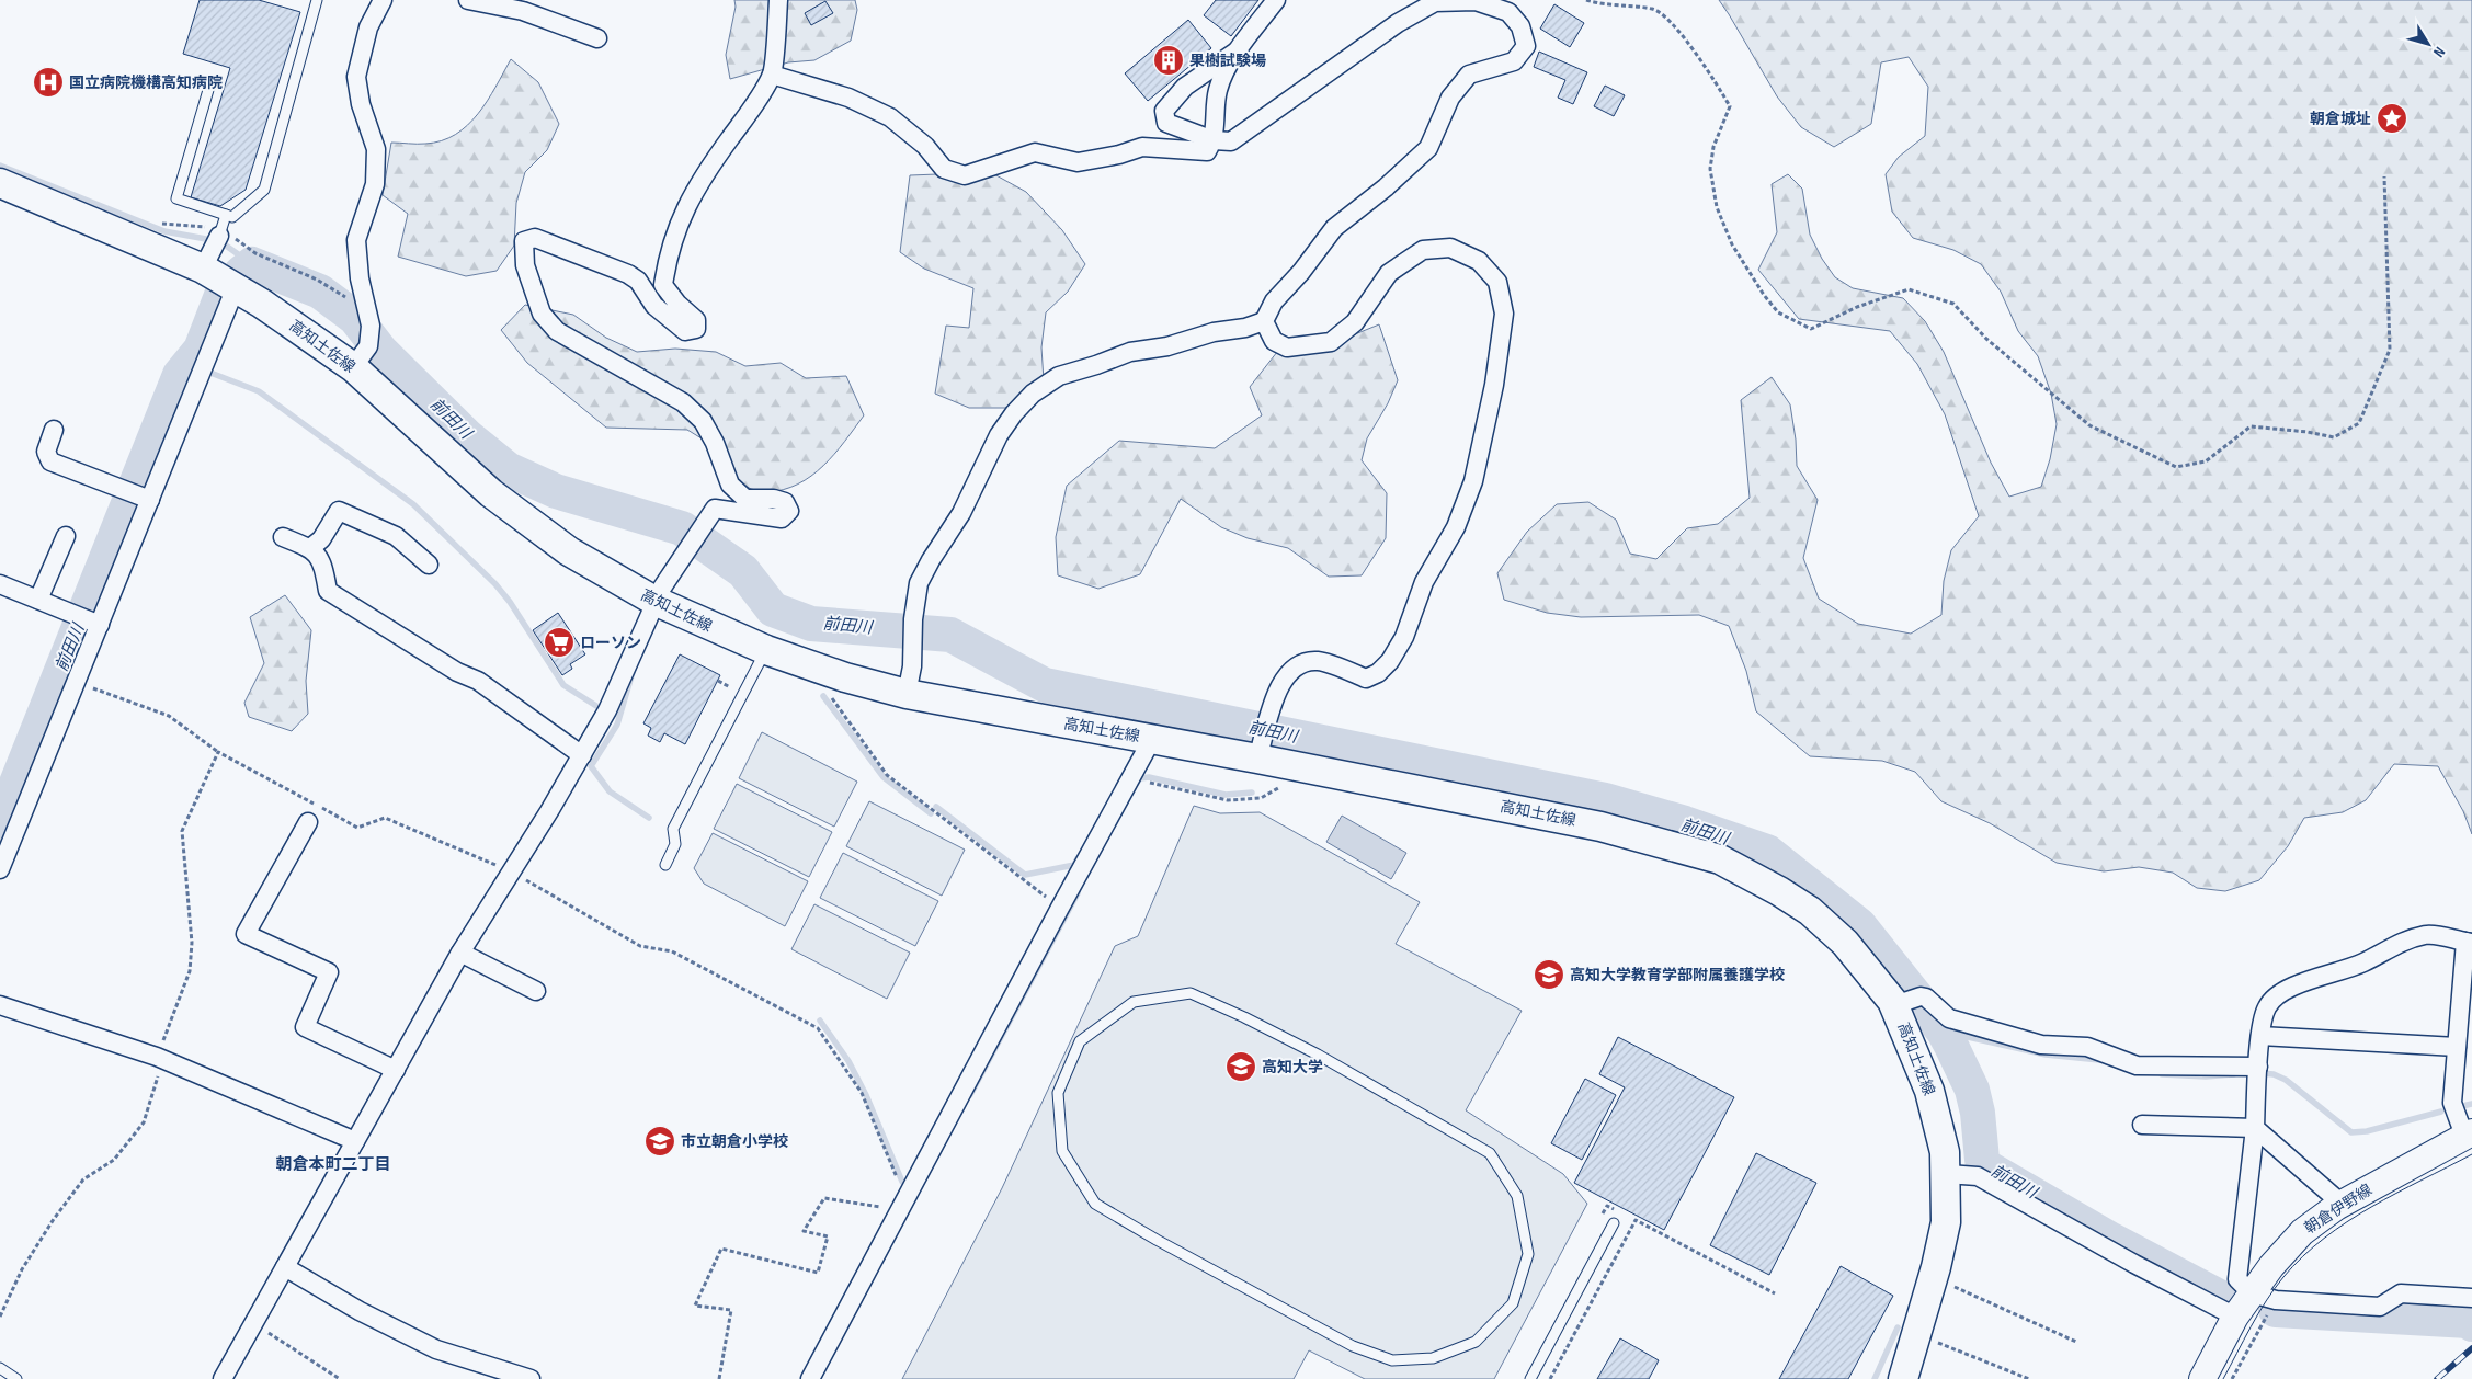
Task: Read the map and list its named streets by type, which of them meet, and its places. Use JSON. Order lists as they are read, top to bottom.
{
  "streets": {
    "main road": ["高知土佐線", "朝倉伊野線"]
  },
  "districts": ["朝倉本町二丁目"],
  "water": ["前田川"],
  "places": {
    "building": ["果樹試験場"],
    "hospital": ["国立病院機構高知病院"],
    "place": ["朝倉城址"],
    "supermarket": ["ローソン"],
    "school or university": ["高知大学教育学部附属養護学校", "高知大学", "市立朝倉小学校"]
  },
  "north": "bottom right"
}
